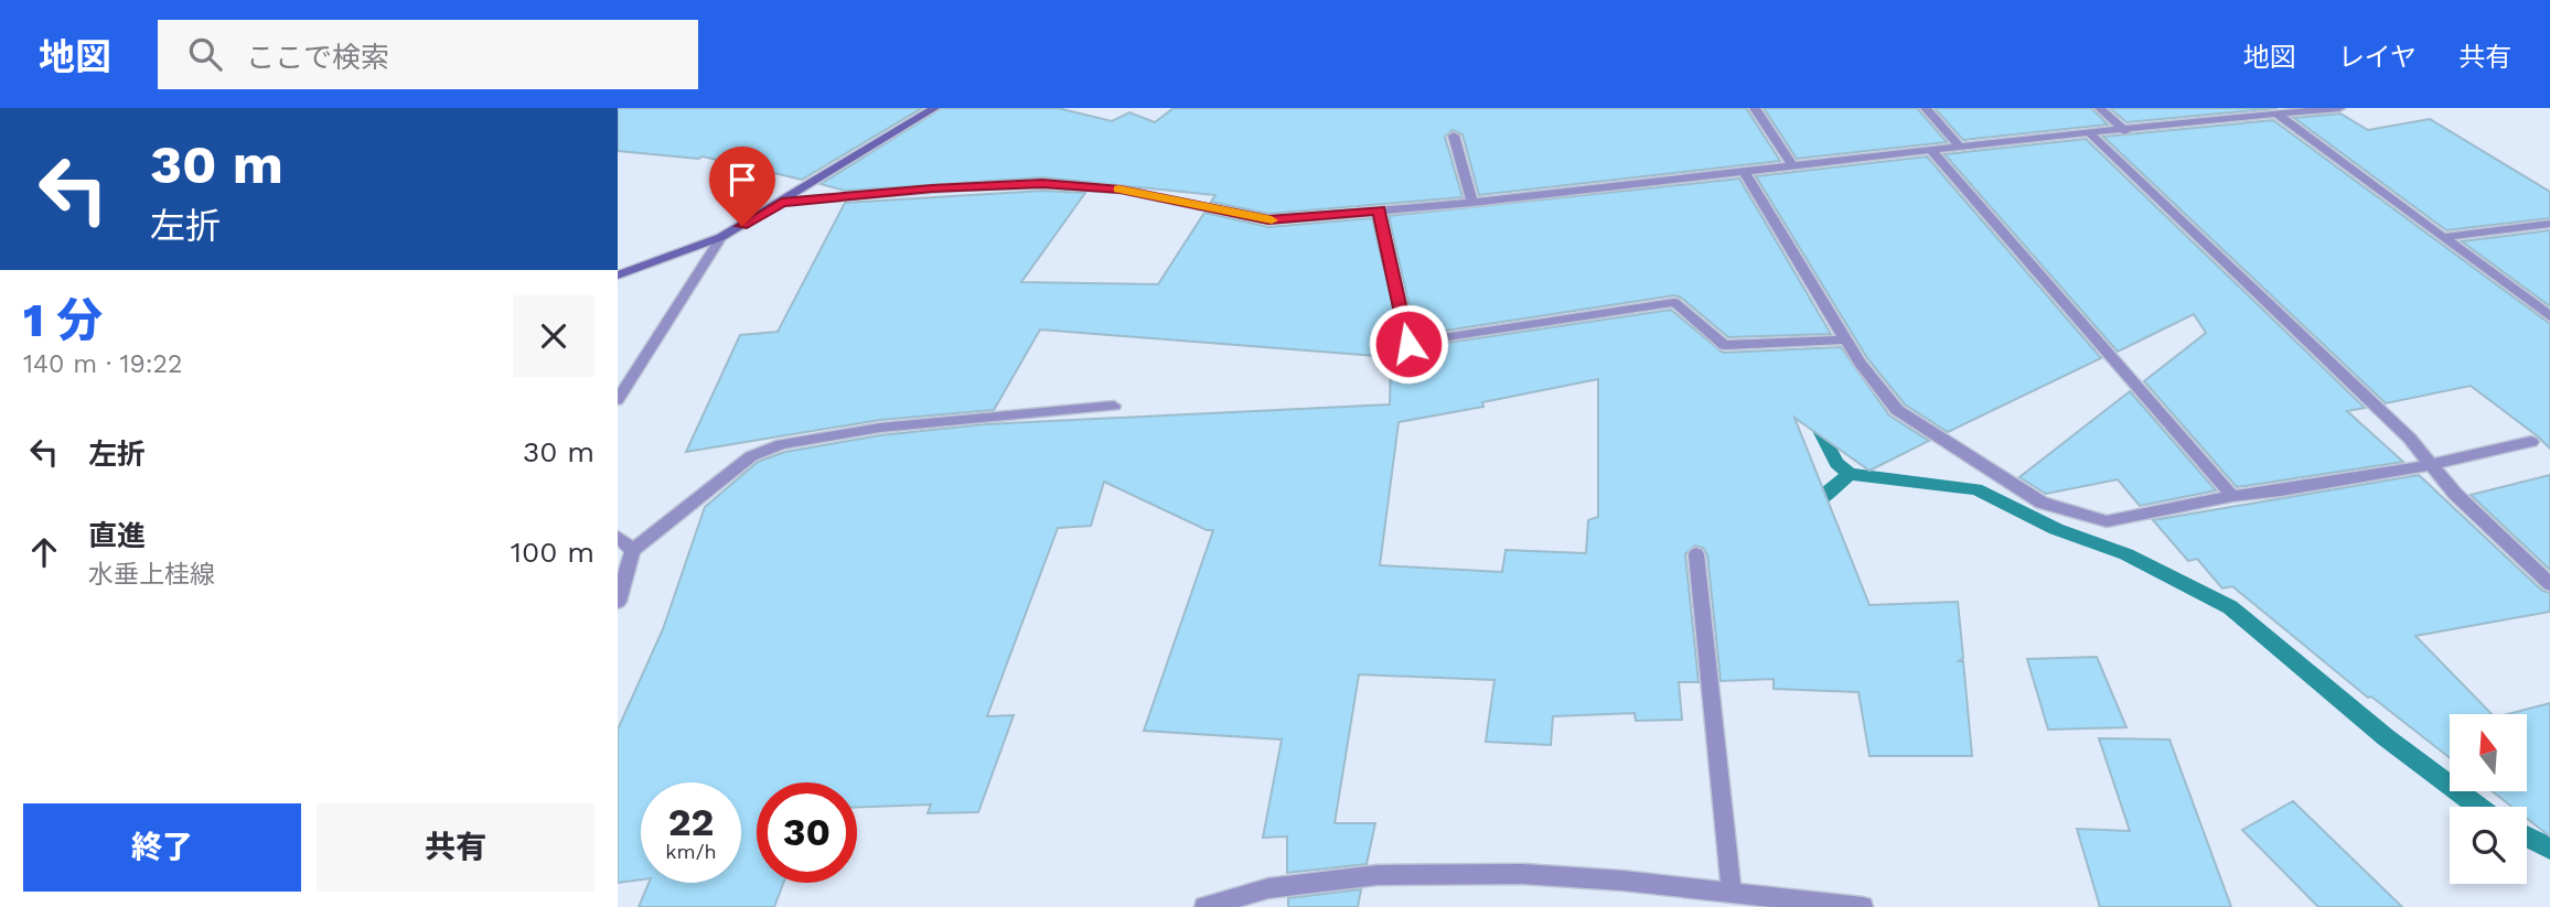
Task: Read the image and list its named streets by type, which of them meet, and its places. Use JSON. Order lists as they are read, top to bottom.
{
  "north": "top",
  "page": {
    "header": "地図",
    "search": "ここで検索",
    "nav": ["地図", "レイヤ", "共有"],
    "turn": ["30 m", "左折"],
    "heading": ["1 分", "140 m · 19:22"],
    "list": [
      {
        "name": "左折",
        "value": "30 m"
      },
      {
        "name": "直進",
        "note": "水垂上桂線",
        "value": "100 m"
      }
    ],
    "speed": "22 km/h",
    "limit": "30",
    "buttons": ["終了", "共有"]
  }
}
